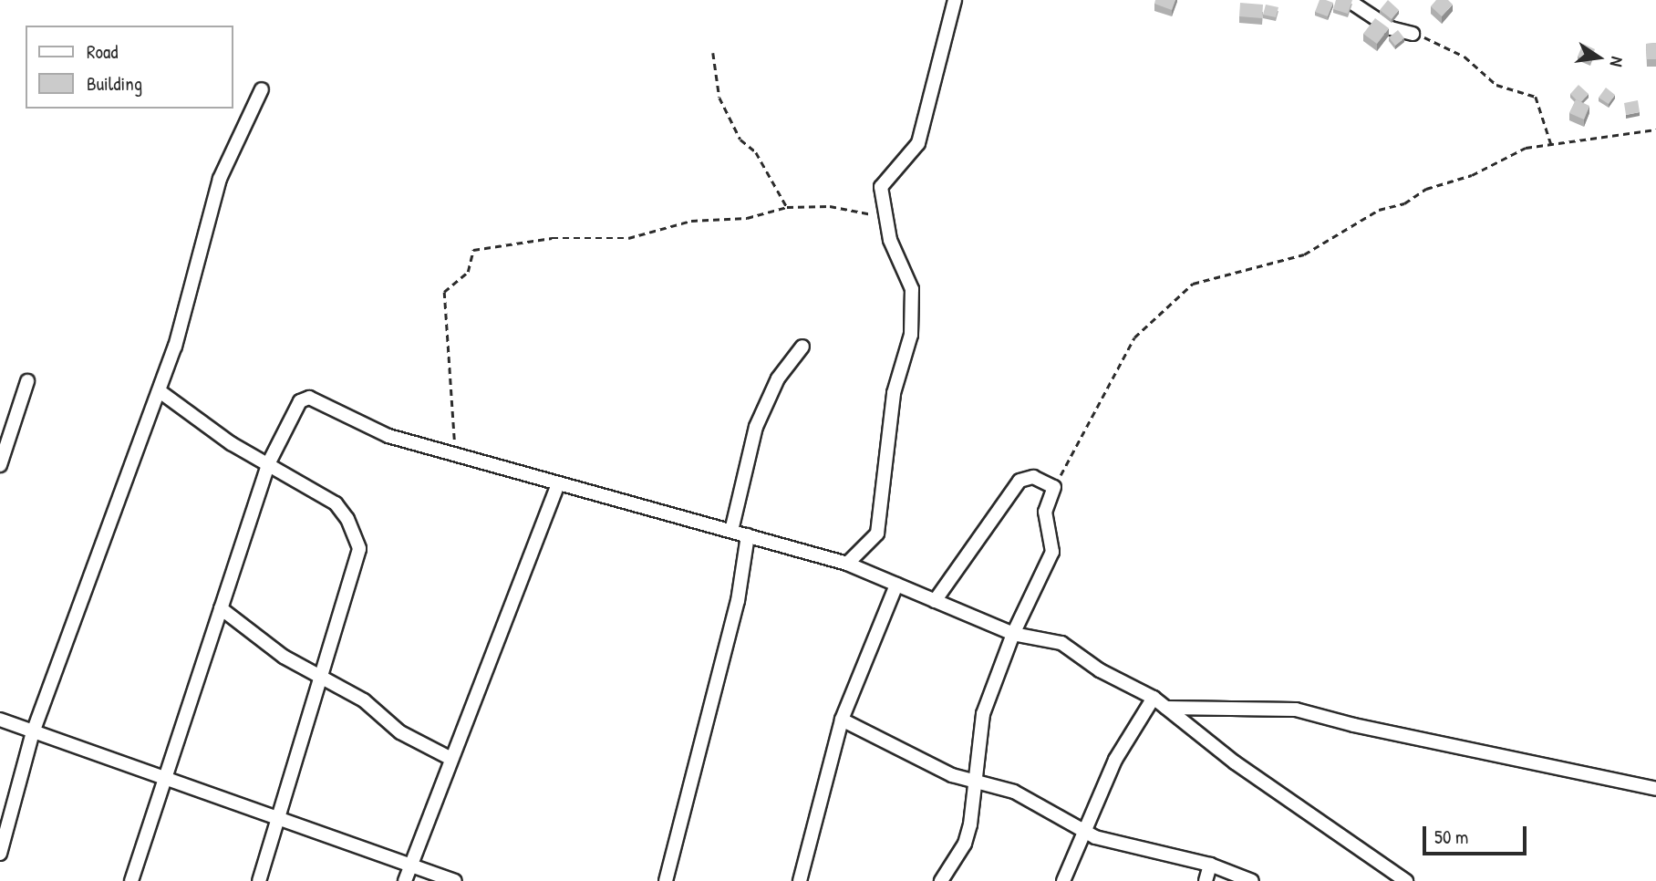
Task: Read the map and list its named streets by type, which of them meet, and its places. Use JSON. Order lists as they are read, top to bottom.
{
  "legend": ["Road", "Building"],
  "scale_bar": "50 m",
  "north": "right"
}
